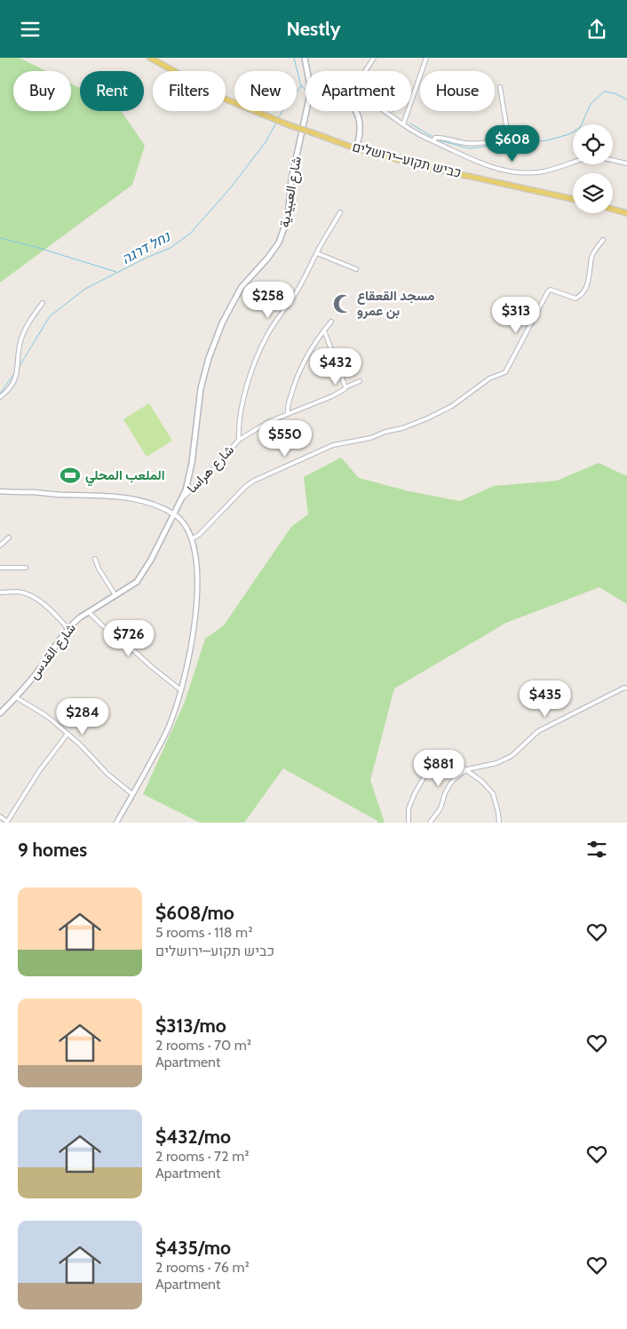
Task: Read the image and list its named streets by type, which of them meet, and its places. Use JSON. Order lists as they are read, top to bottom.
{
  "streets": {
    "main road": ["כביש תקוע–ירושלים", "شارع العبيدية", "شارع القدس"],
    "street": ["شارع هراسا"]
  },
  "crossings": [
    ["شارع العبيدية", "شارع هراسا"],
    ["شارع العبيدية", "شارع القدس"]
  ],
  "water": ["נחל דרגה"],
  "places": {
    "mosque": ["مسجد القعقاع بن عمرو"],
    "sports": ["الملعب المحلي"]
  },
  "page": {
    "header": "Nestly",
    "chip": [
      "Buy",
      "Rent",
      "Filters",
      "New",
      "Apartment",
      "House"
    ],
    "price": [
      "$608",
      "$258",
      "$313",
      "$432",
      "$550",
      "$726",
      "$435",
      "$284",
      "$881"
    ],
    "heading": "9 homes",
    "list": [
      {
        "name": "$608/mo",
        "note": "5 rooms · 118 m² · כביש תקוע–ירושלים"
      },
      {
        "name": "$313/mo",
        "note": "2 rooms · 70 m² · Apartment"
      },
      {
        "name": "$432/mo",
        "note": "2 rooms · 72 m² · Apartment"
      },
      {
        "name": "$435/mo",
        "note": "2 rooms · 76 m² · Apartment"
      }
    ]
  }
}
